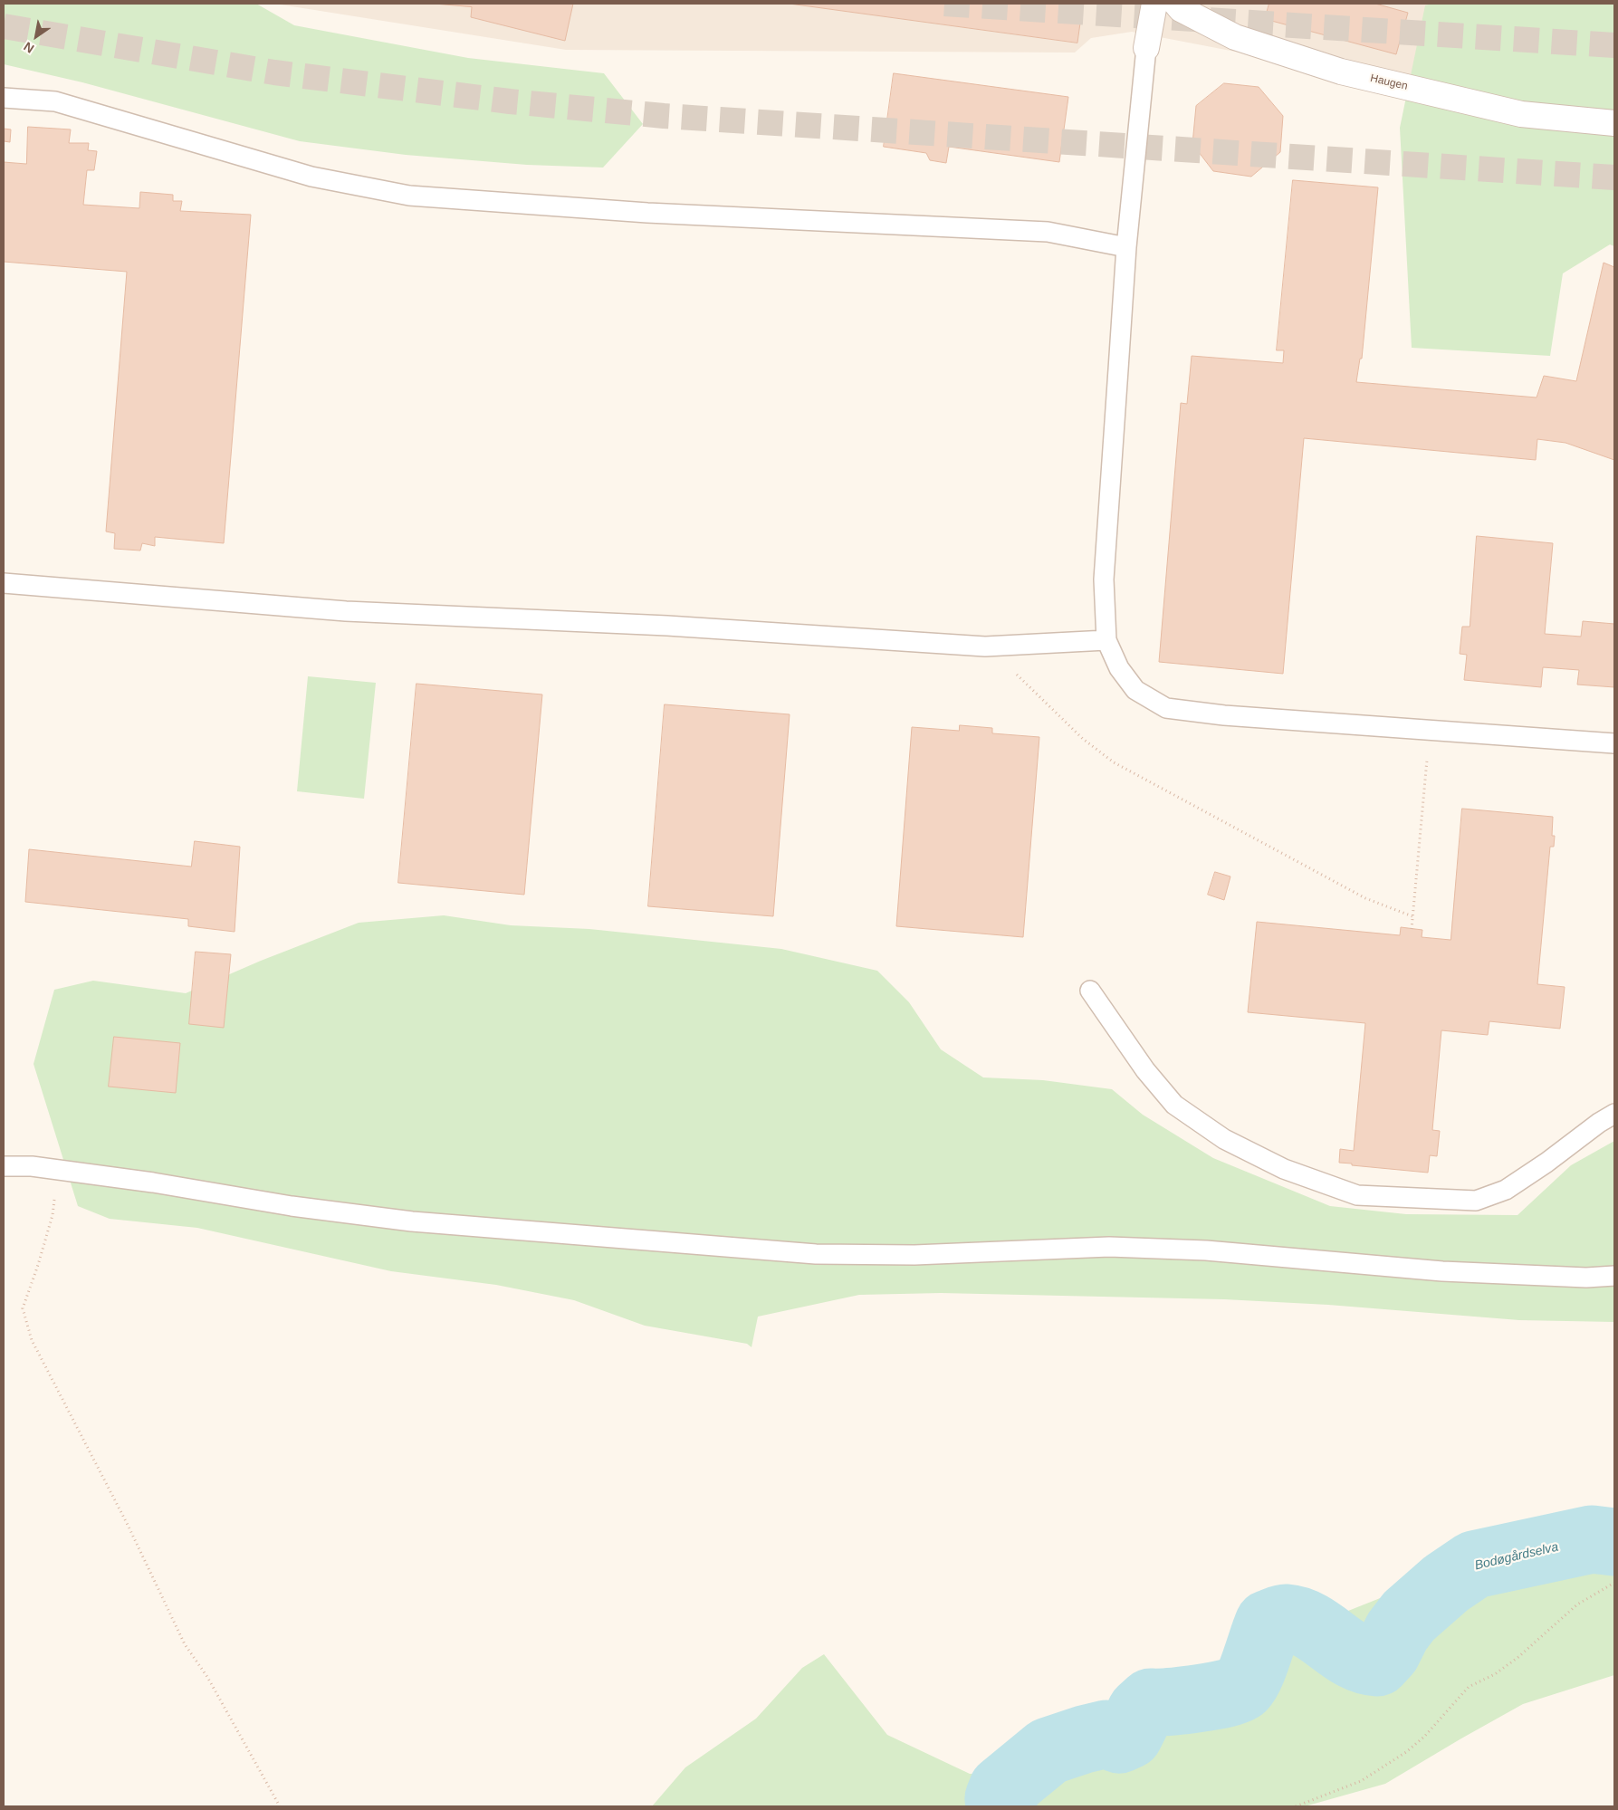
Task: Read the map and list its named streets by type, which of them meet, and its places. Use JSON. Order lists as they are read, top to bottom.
{
  "streets": {
    "street": ["Haugen"]
  },
  "water": ["Bodøgårdselva"],
  "north": "bottom left"
}
